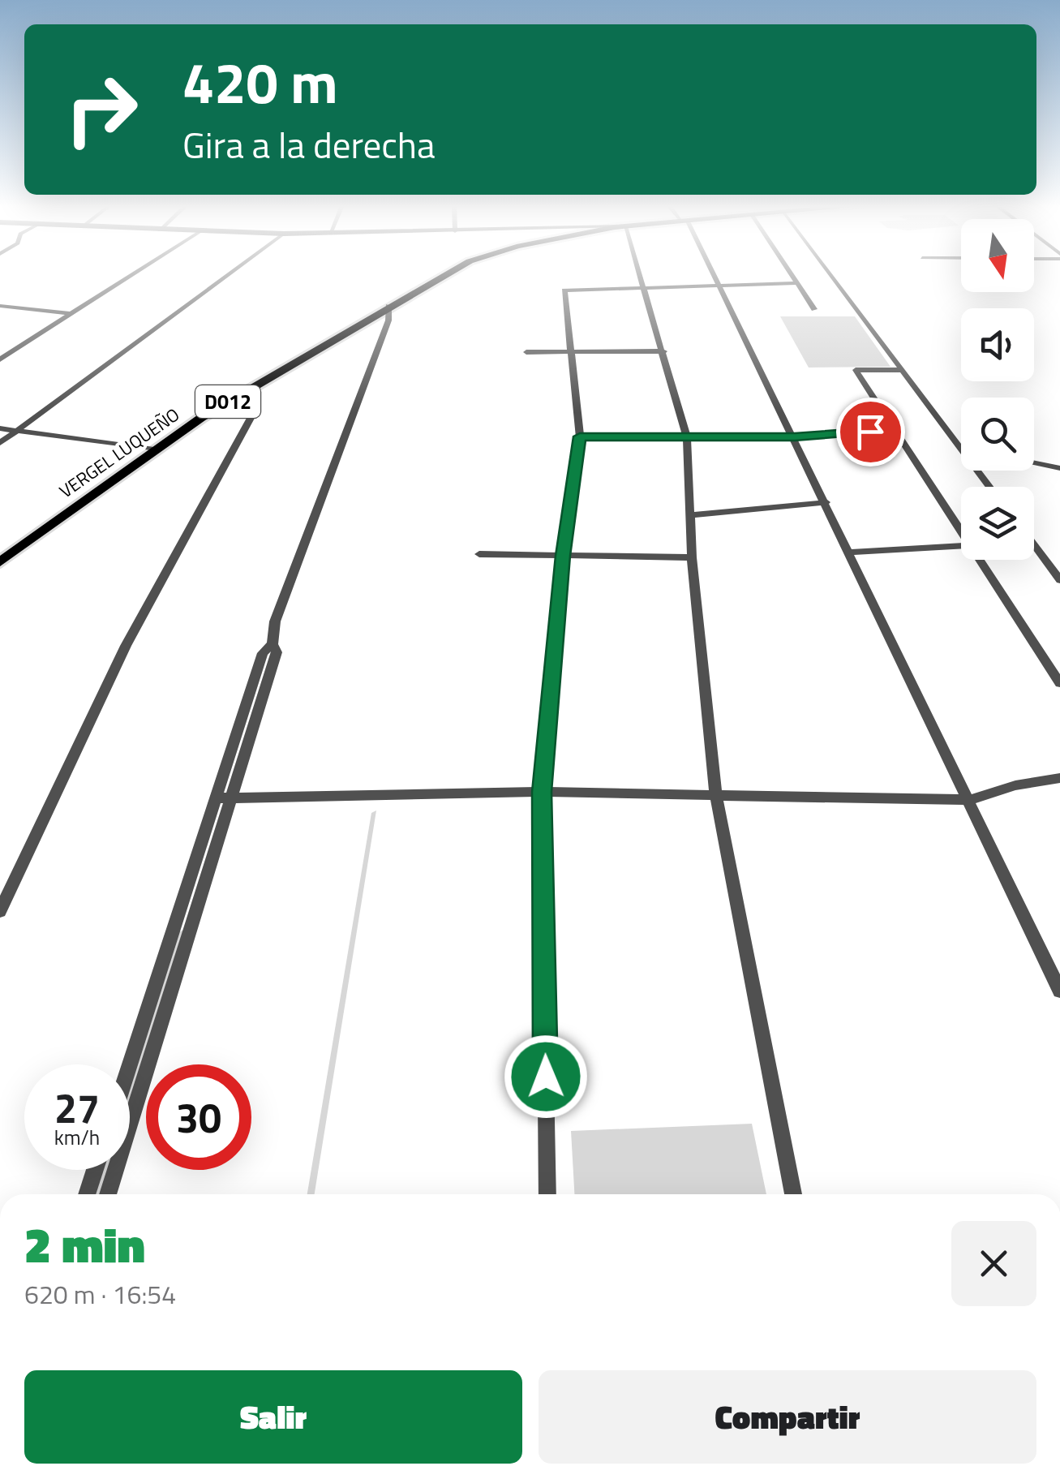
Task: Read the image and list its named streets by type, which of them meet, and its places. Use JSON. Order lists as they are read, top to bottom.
{
  "streets": {
    "main road": ["D012", "VERGEL LUQUEÑO"]
  },
  "north": "bottom",
  "page": {
    "turn": ["420 m", "Gira a la derecha"],
    "speed": "27 km/h",
    "limit": "30",
    "heading": ["2 min", "620 m · 16:54"],
    "buttons": ["Salir", "Compartir"]
  }
}
